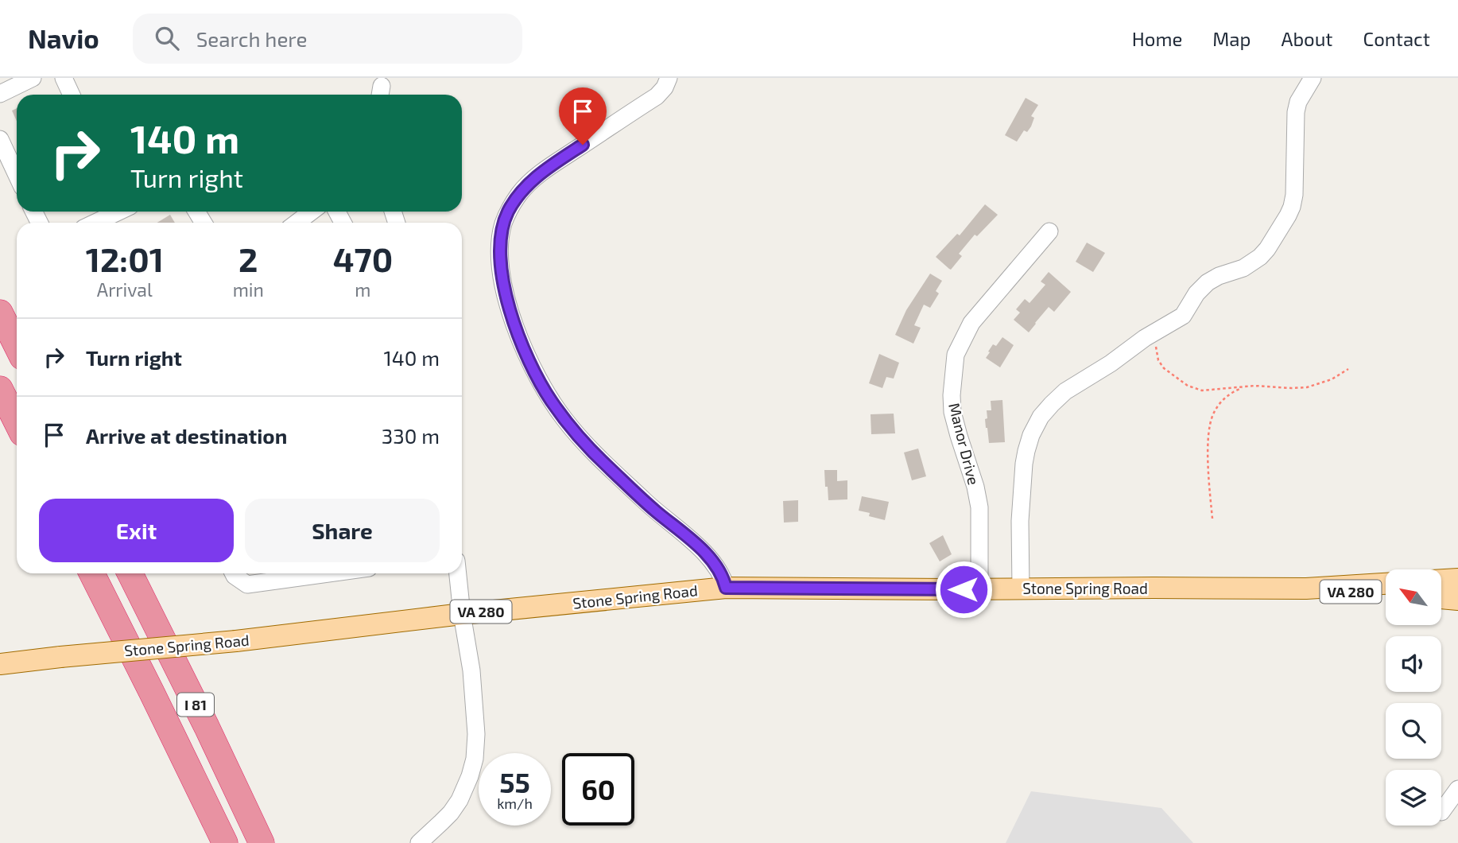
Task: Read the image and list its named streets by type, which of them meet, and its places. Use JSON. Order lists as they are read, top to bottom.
{
  "streets": {
    "highway": ["I 81"],
    "main road": ["Stone Spring Road", "VA 280"],
    "street": ["Manor Drive"]
  },
  "crossings": [
    ["Manor Drive", "Stone Spring Road"]
  ],
  "north": "top left",
  "page": {
    "header": "Navio",
    "search": "Search here",
    "nav": [
      "Home",
      "Map",
      "About",
      "Contact"
    ],
    "turn": ["140 m", "Turn right"],
    "eta": [
      "12:01",
      "Arrival",
      "2",
      "min",
      "470",
      "m"
    ],
    "list": [
      {
        "name": "Turn right",
        "value": "140 m"
      },
      {
        "name": "Arrive at destination",
        "value": "330 m"
      }
    ],
    "buttons": ["Exit", "Share"],
    "speed": "55 km/h",
    "limit": "60"
  }
}
